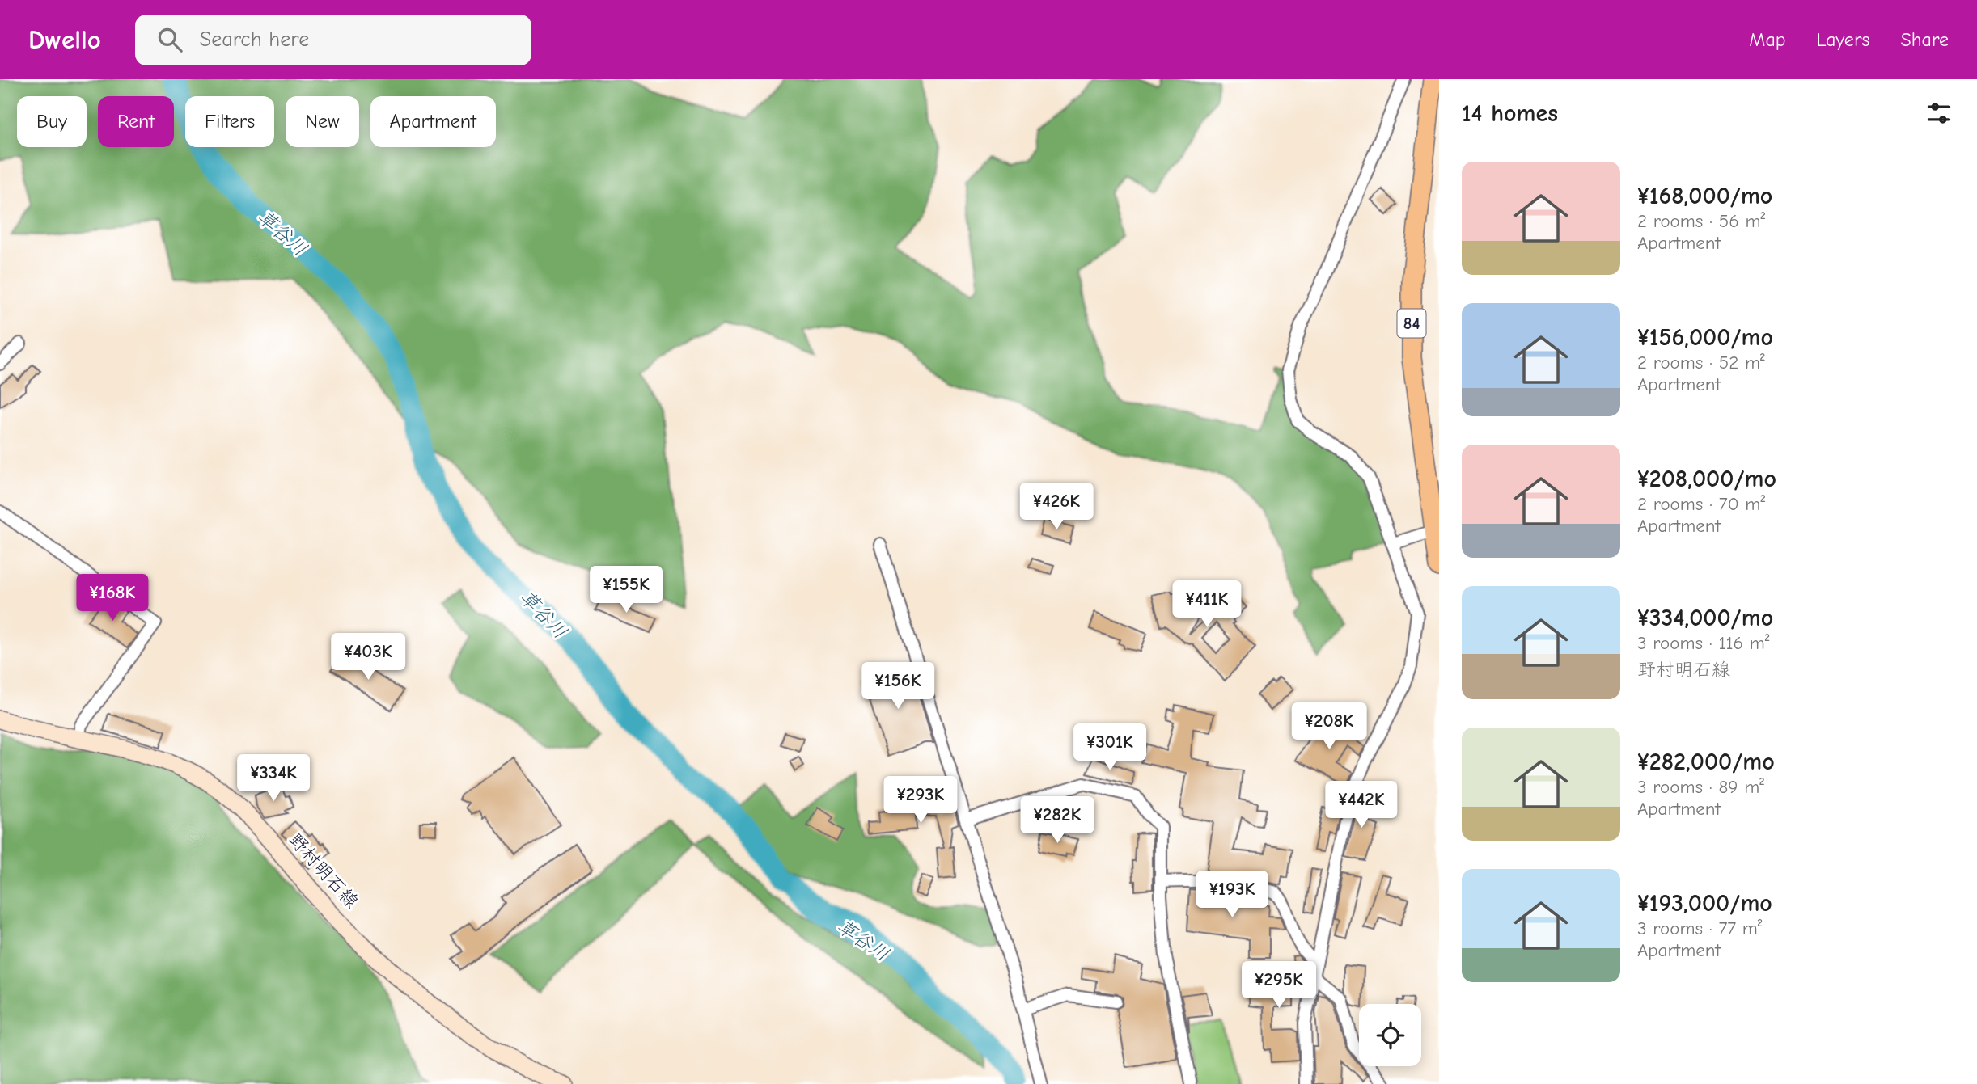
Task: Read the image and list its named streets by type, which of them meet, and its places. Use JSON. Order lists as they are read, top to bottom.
{
  "streets": {
    "main road": ["84", "野村明石線"]
  },
  "water": ["草谷川"],
  "page": {
    "header": "Dwello",
    "search": "Search here",
    "nav": ["Map", "Layers", "Share"],
    "heading": "14 homes",
    "chip": [
      "Buy",
      "Rent",
      "Filters",
      "New",
      "Apartment"
    ],
    "list": [
      {
        "name": "¥168,000/mo",
        "note": "2 rooms · 56 m² · Apartment"
      },
      {
        "name": "¥156,000/mo",
        "note": "2 rooms · 52 m² · Apartment"
      },
      {
        "name": "¥208,000/mo",
        "note": "2 rooms · 70 m² · Apartment"
      },
      {
        "name": "¥334,000/mo",
        "note": "3 rooms · 116 m² · 野村明石線"
      },
      {
        "name": "¥282,000/mo",
        "note": "3 rooms · 89 m² · Apartment"
      },
      {
        "name": "¥193,000/mo",
        "note": "3 rooms · 77 m² · Apartment"
      }
    ],
    "price": [
      "¥426K",
      "¥155K",
      "¥168K",
      "¥411K",
      "¥403K",
      "¥156K",
      "¥208K",
      "¥301K",
      "¥334K",
      "¥293K",
      "¥442K",
      "¥282K",
      "¥193K",
      "¥295K"
    ]
  }
}
